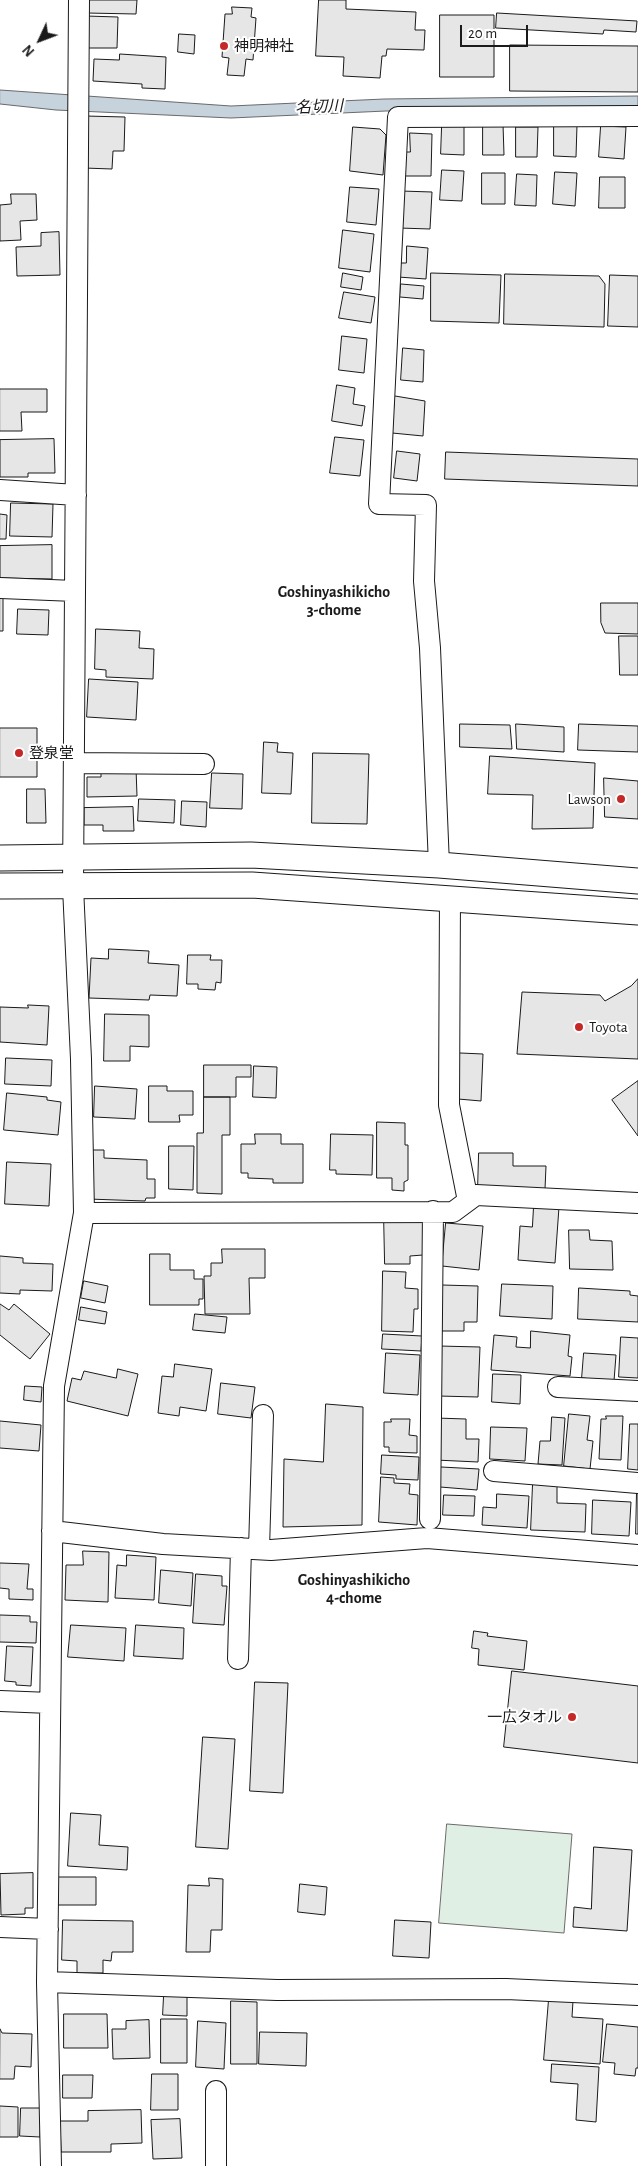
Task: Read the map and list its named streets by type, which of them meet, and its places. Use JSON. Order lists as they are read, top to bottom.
{
  "districts": ["Goshinyashikicho 3-chome", "Goshinyashikicho 4-chome"],
  "water": ["名切川"],
  "places": [
    "神明神社",
    "登泉堂",
    "Lawson",
    "Toyota",
    "一広タオル"
  ],
  "scale_bar": "20 m",
  "north": "bottom left"
}
